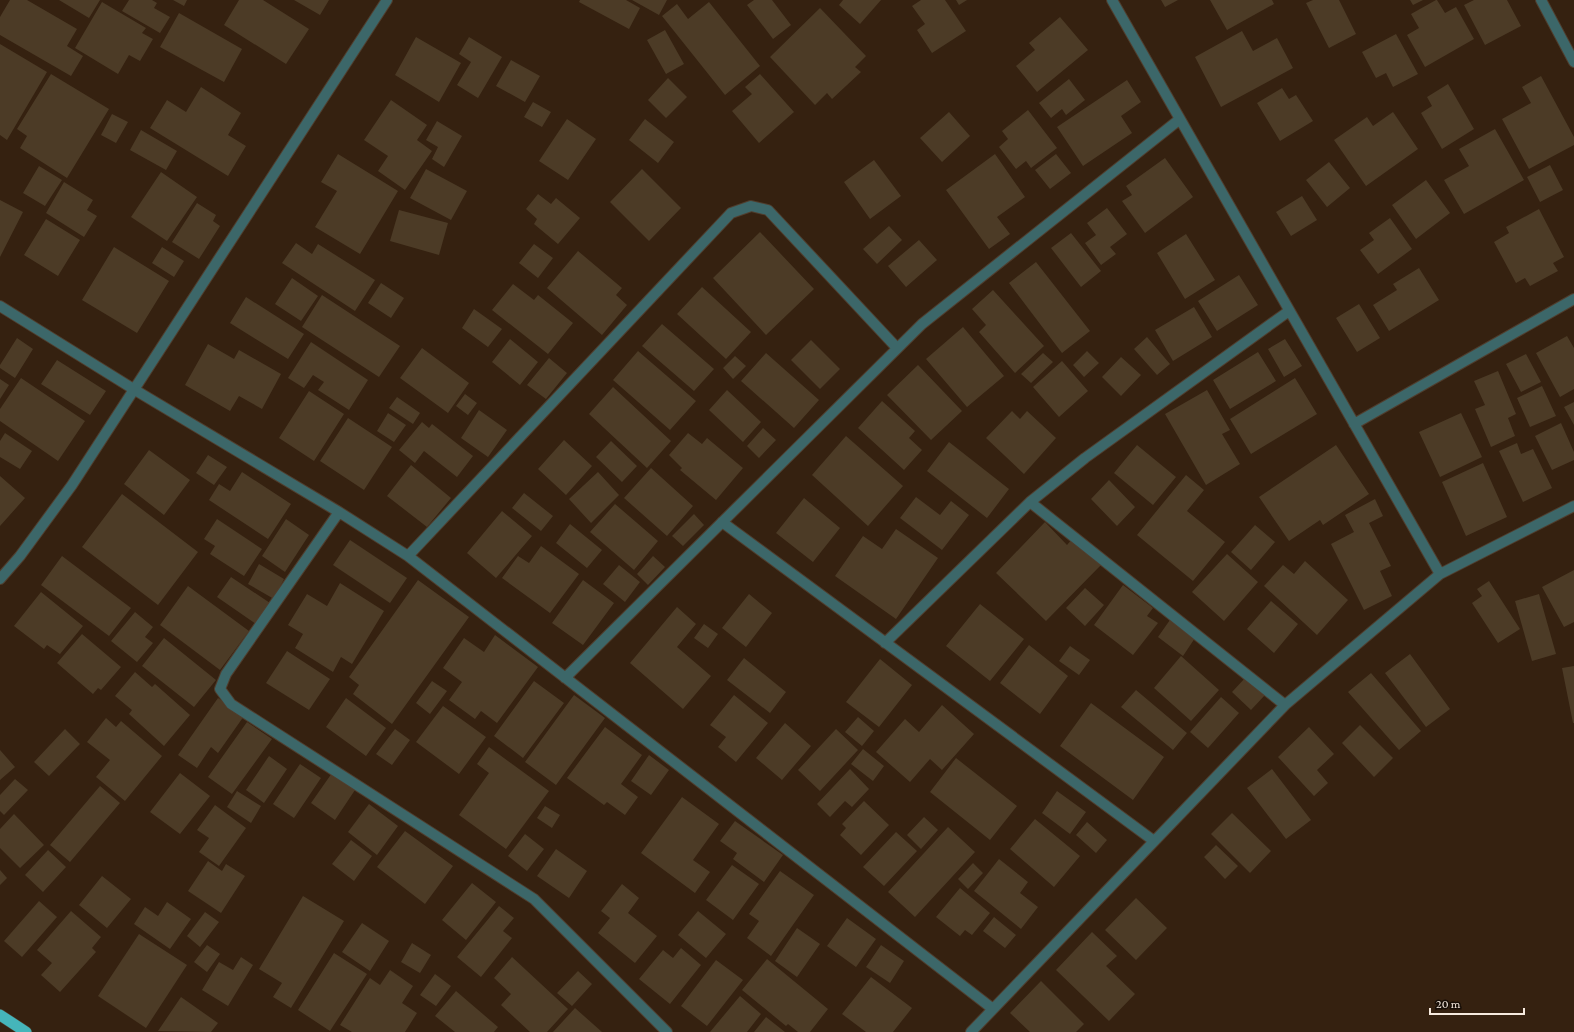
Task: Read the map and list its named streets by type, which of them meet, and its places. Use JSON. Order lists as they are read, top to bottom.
{
  "scale_bar": "20 m"
}
